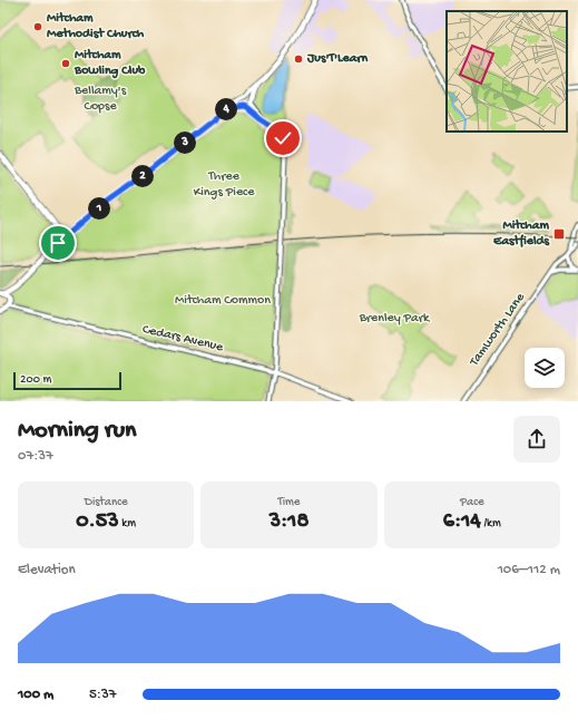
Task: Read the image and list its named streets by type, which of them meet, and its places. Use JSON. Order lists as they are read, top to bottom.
{
  "streets": {
    "street": ["Tamworth Lane", "Cedars Avenue"]
  },
  "parks": [
    "Bellamy's Copse",
    "Three Kings Piece",
    "Mitcham Common",
    "Brenley Park"
  ],
  "places": {
    "other": ["Mitcham Methodist Church", "Jus'T'Learn", "Mitcham Bowling Club"],
    "transit": ["Mitcham Eastfields"]
  },
  "scale_bar": "200 m",
  "page": {
    "pins": [
      "4",
      "3",
      "2",
      "1"
    ],
    "scale": "200 m",
    "heading": ["Morning run", "07:37"],
    "stats": [
      ["Distance", "0.53 km"],
      ["Time", "3:18"],
      ["Pace", "6:14 /km"]
    ],
    "chart": ["Elevation", "106–112 m"],
    "list": [
      {
        "name": "100 m",
        "note": "5:37"
      }
    ]
  }
}
